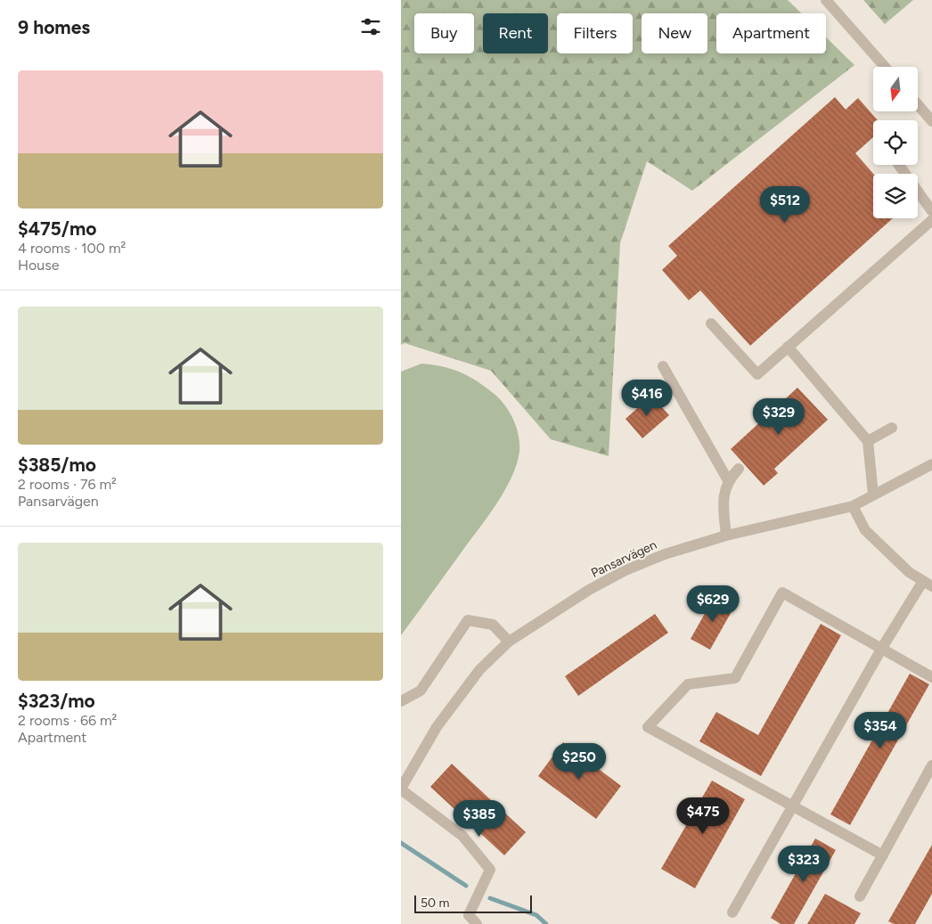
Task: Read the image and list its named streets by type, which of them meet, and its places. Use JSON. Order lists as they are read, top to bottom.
{
  "streets": {
    "street": ["Pansarvägen"]
  },
  "scale_bar": "50 m",
  "north": "bottom",
  "page": {
    "heading": "9 homes",
    "chip": [
      "Buy",
      "Rent",
      "Filters",
      "New",
      "Apartment"
    ],
    "list": [
      {
        "name": "$475/mo",
        "note": "4 rooms · 100 m² · House"
      },
      {
        "name": "$385/mo",
        "note": "2 rooms · 76 m² · Pansarvägen"
      },
      {
        "name": "$323/mo",
        "note": "2 rooms · 66 m² · Apartment"
      }
    ],
    "price": [
      "$512",
      "$416",
      "$329",
      "$629",
      "$354",
      "$250",
      "$475",
      "$385",
      "$323"
    ],
    "scale": "50 m"
  }
}
